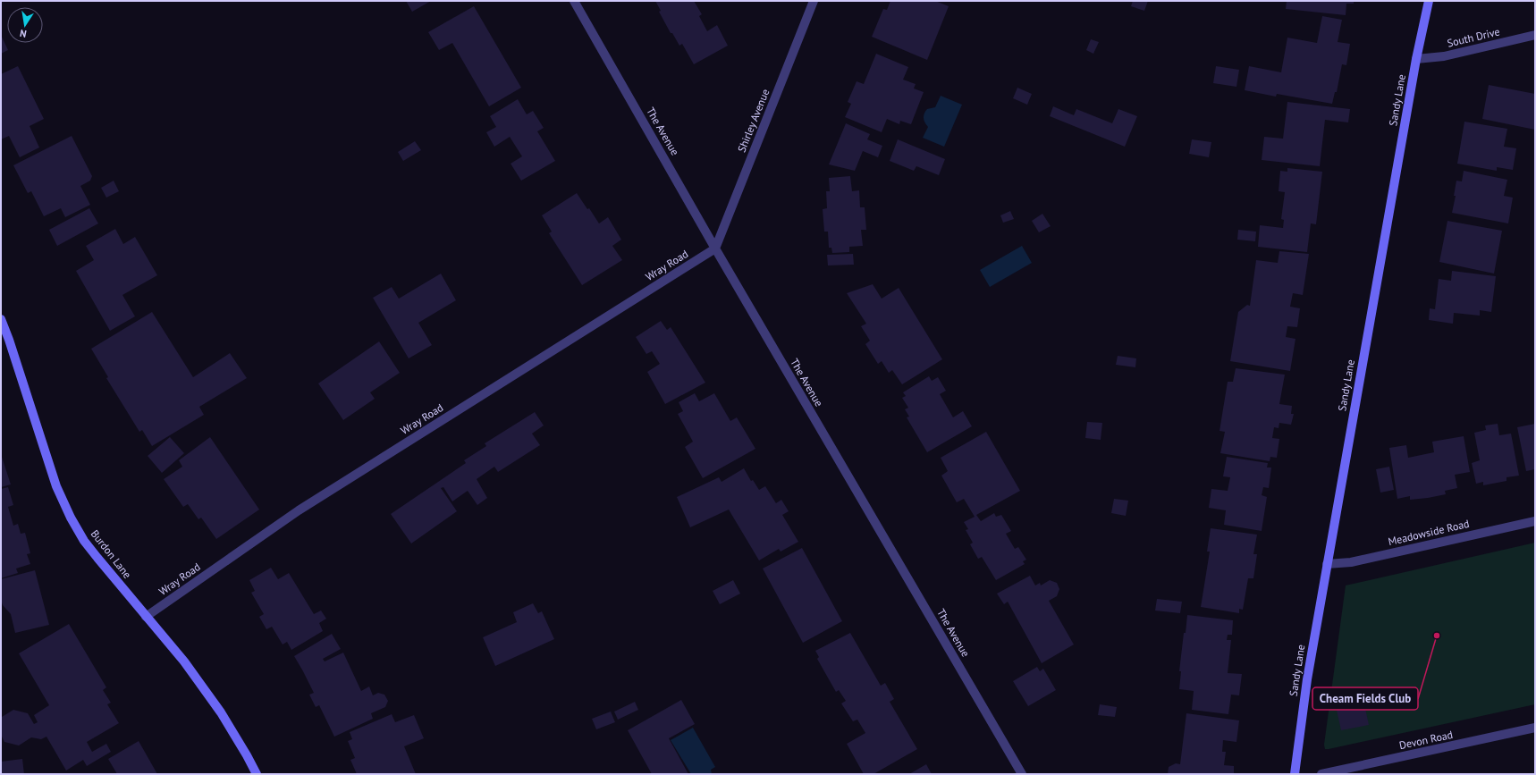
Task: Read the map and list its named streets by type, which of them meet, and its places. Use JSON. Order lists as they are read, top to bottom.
{
  "streets": {
    "street": [
      "South Drive",
      "Sandy Lane",
      "Shirley Avenue",
      "The Avenue",
      "Wray Road",
      "Meadowside Road",
      "Burdon Lane",
      "Devon Road"
    ]
  },
  "crossings": [
    ["South Drive", "Sandy Lane"],
    ["Sandy Lane", "Meadowside Road"],
    ["Shirley Avenue", "The Avenue"],
    ["Shirley Avenue", "Wray Road"],
    ["The Avenue", "Wray Road"],
    ["Wray Road", "Burdon Lane"]
  ],
  "places": ["Cheam Fields Club"],
  "north": "bottom"
}
